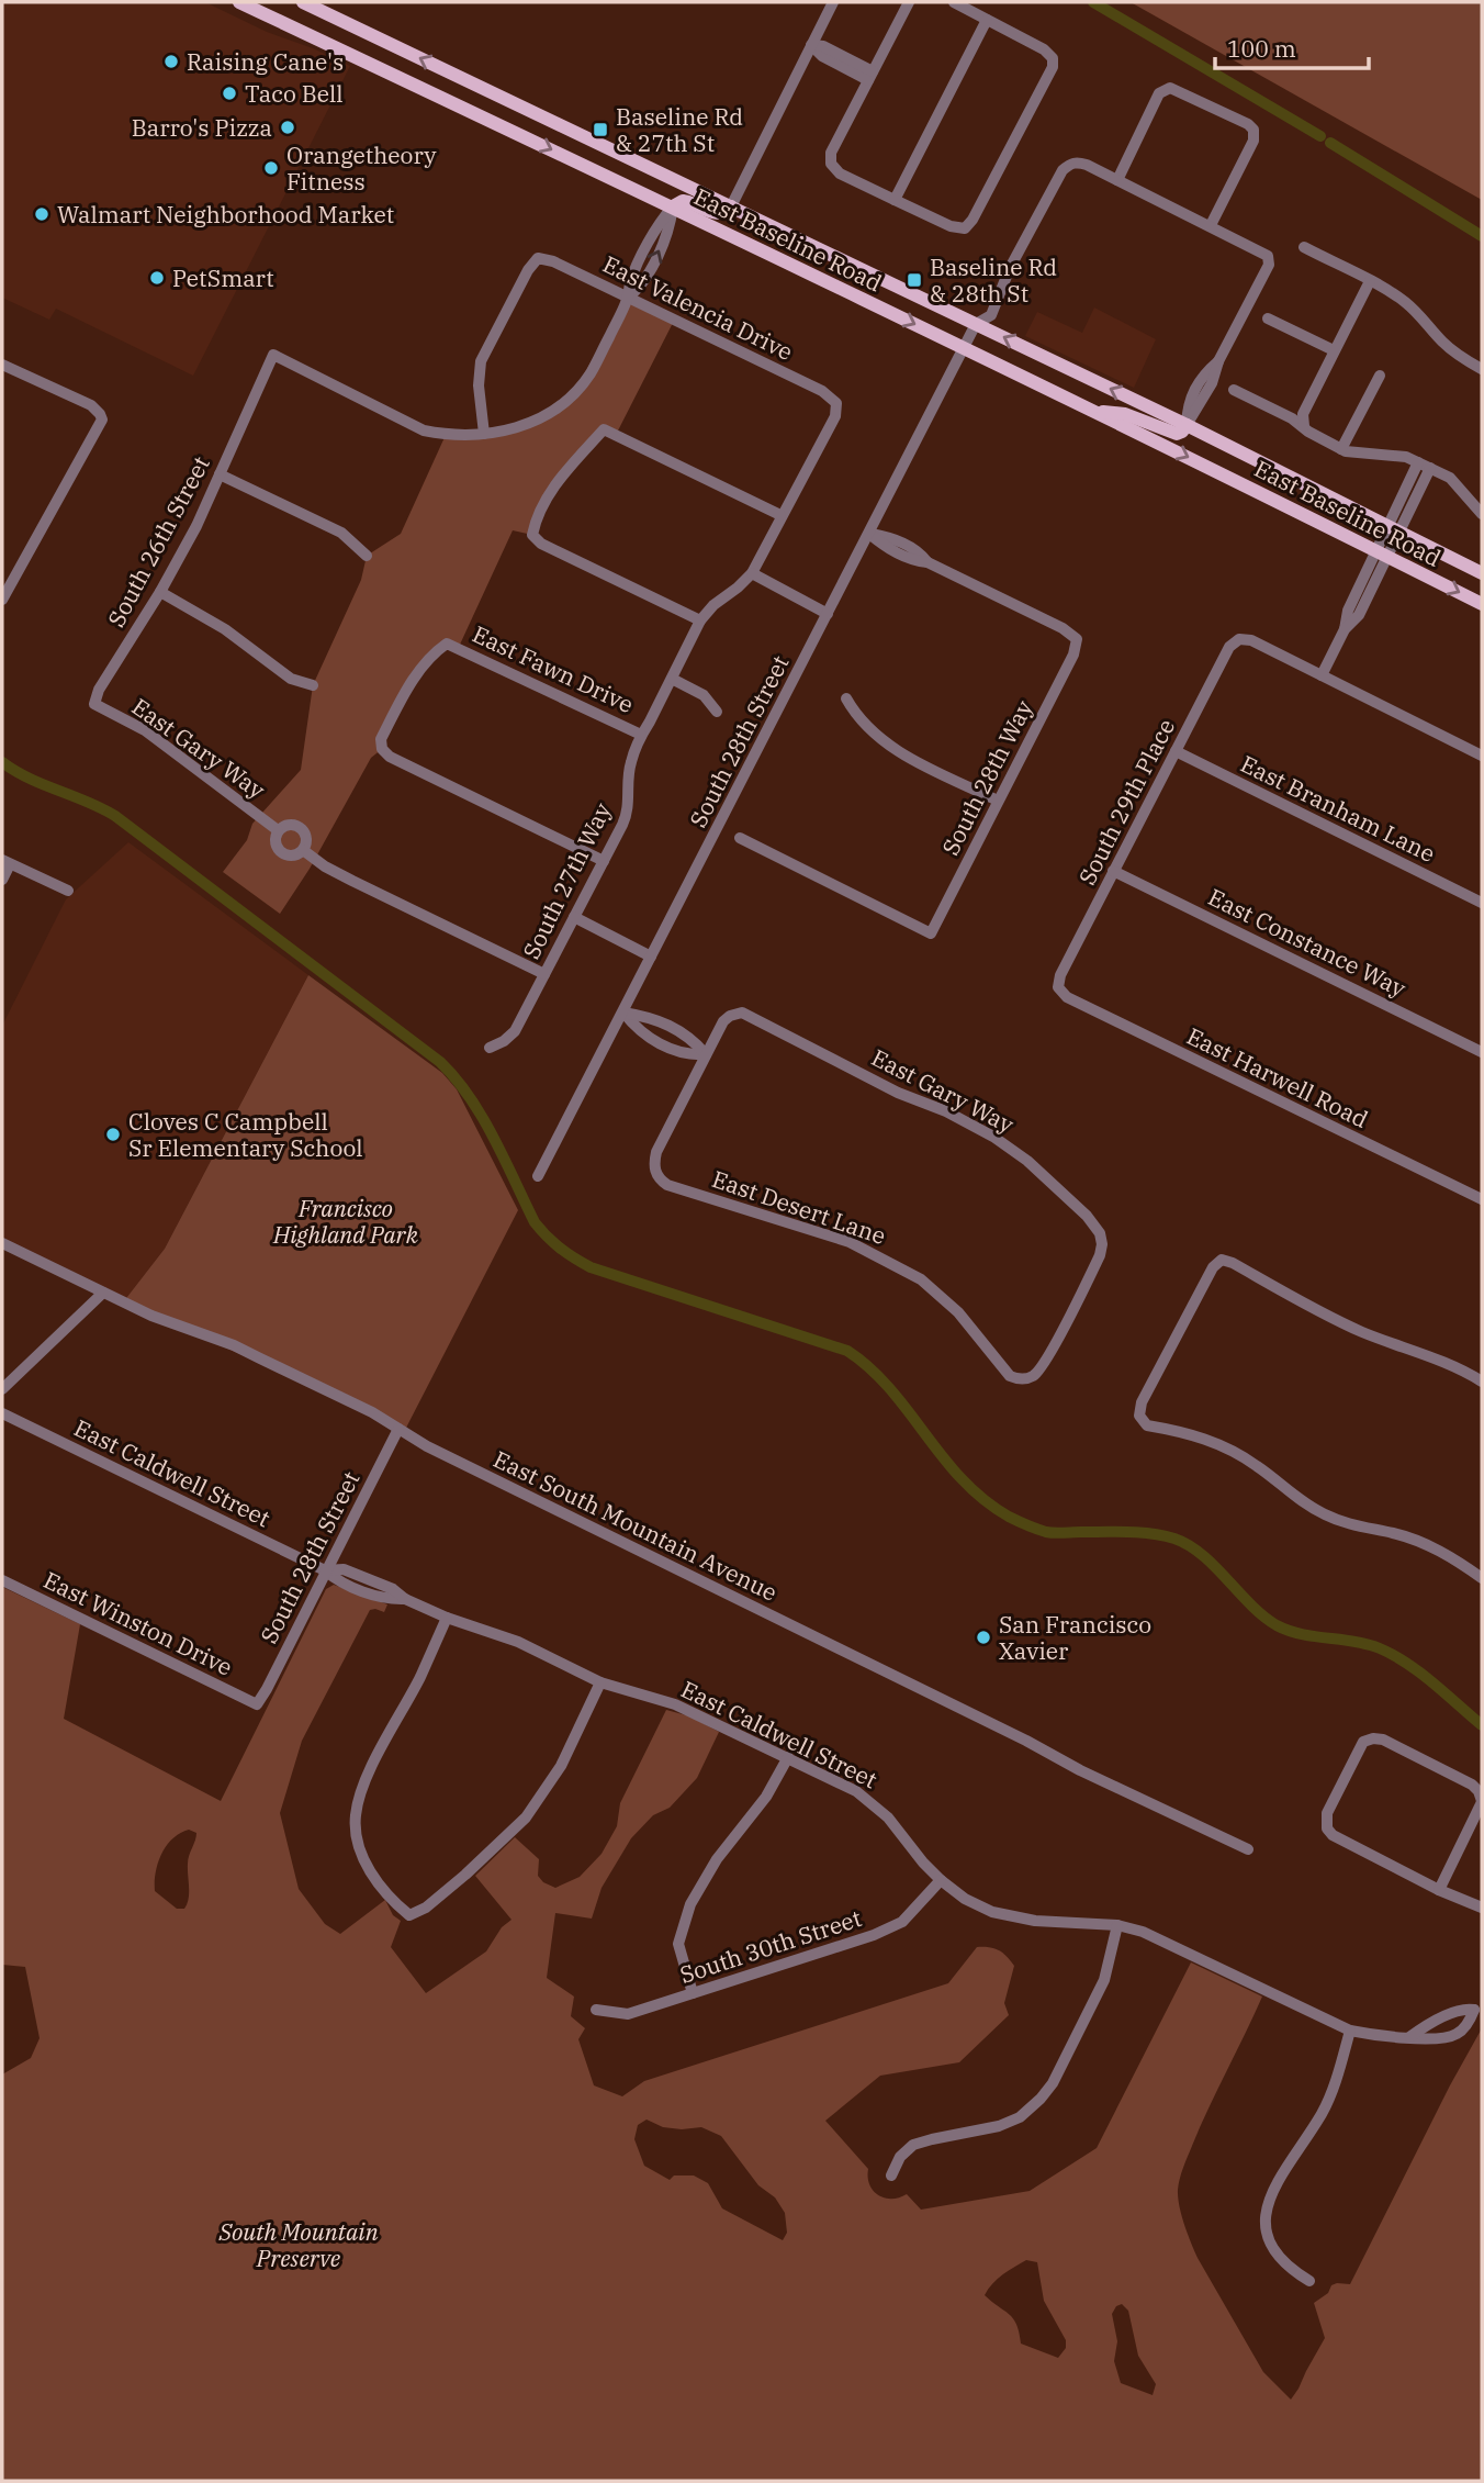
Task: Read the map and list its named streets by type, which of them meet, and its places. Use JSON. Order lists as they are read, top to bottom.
{
  "streets": {
    "main road": ["East Baseline Road"],
    "street": [
      "East Valencia Drive",
      "South 26th Street",
      "East Fawn Drive",
      "South 28th Street",
      "East Gary Way",
      "South 28th Way",
      "South 29th Place",
      "East Branham Lane",
      "South 27th Way",
      "East Constance Way",
      "East Harwell Road",
      "East Desert Lane",
      "East Caldwell Street",
      "East South Mountain Avenue",
      "East Winston Drive",
      "South 30th Street"
    ]
  },
  "crossings": [
    ["East Baseline Road", "South 28th Street"],
    ["East Valencia Drive", "South 26th Street"],
    ["East Valencia Drive", "South 27th Way"],
    ["South 26th Street", "East Gary Way"],
    ["East Fawn Drive", "South 27th Way"],
    ["South 28th Street", "South 28th Way"],
    ["South 28th Street", "East Caldwell Street"],
    ["South 28th Street", "East South Mountain Avenue"],
    ["South 28th Street", "East Winston Drive"],
    ["East Gary Way", "South 27th Way"],
    ["East Gary Way", "East Desert Lane"],
    ["South 29th Place", "East Branham Lane"],
    ["South 29th Place", "East Constance Way"],
    ["South 29th Place", "East Harwell Road"],
    ["East Caldwell Street", "South 30th Street"]
  ],
  "parks": ["Francisco Highland Park", "South Mountain Preserve"],
  "places": {
    "other": [
      "Raising Cane's",
      "Taco Bell",
      "Barro's Pizza",
      "Orangetheory Fitness",
      "Walmart Neighborhood Market",
      "PetSmart",
      "Cloves C Campbell Sr Elementary School",
      "San Francisco Xavier"
    ],
    "transit": ["Baseline Rd & 27th St", "Baseline Rd & 28th St"]
  },
  "scale_bar": "100 m"
}
